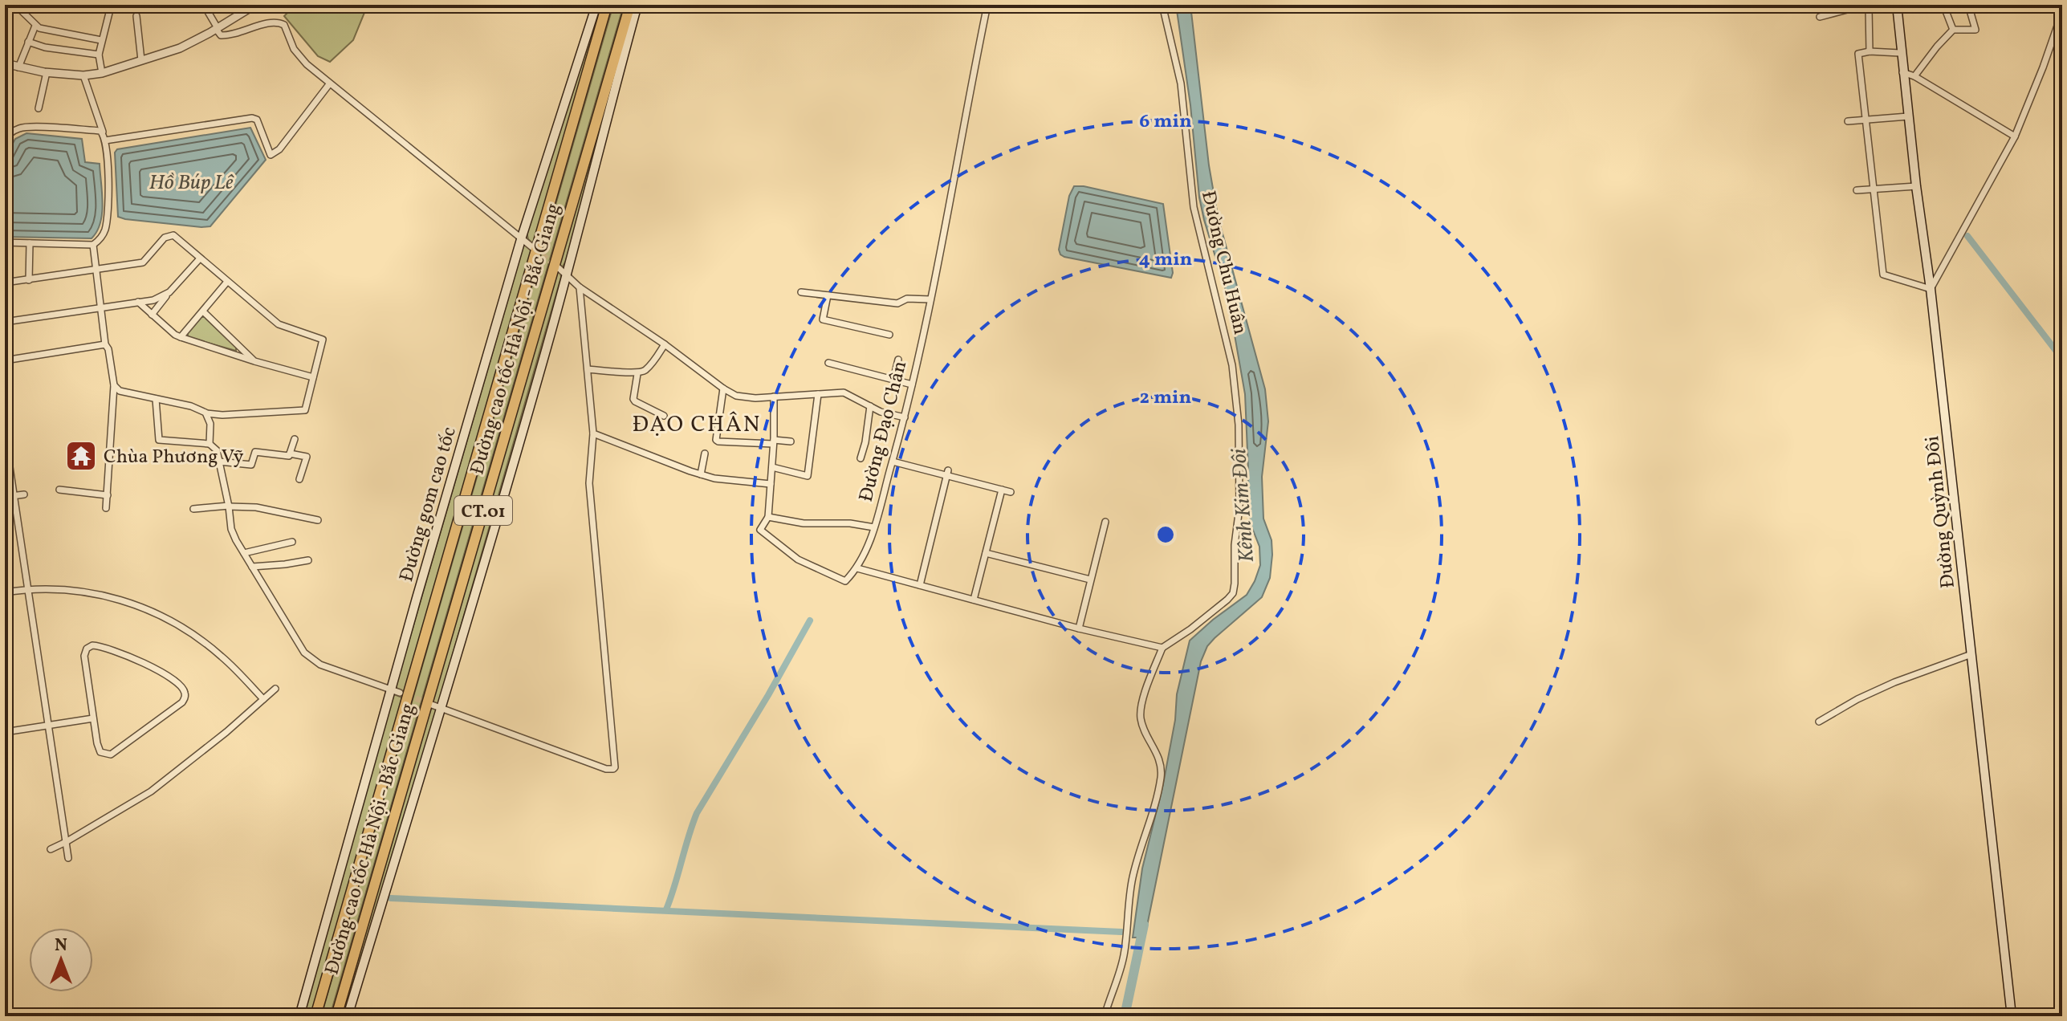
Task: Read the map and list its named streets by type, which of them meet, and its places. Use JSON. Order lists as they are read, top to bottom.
{
  "streets": {
    "highway": ["Đường cao tốc Hà Nội - Bắc Giang", "CT.01"],
    "main road": ["Đường gom cao tốc", "Đường Quỳnh Đôi"],
    "street": ["Đường Chu Huân", "Đường Đạo Chân"]
  },
  "districts": ["ĐẠO CHÂN"],
  "water": ["Hồ Búp Lê", "Kênh Kim Đôi"],
  "places": {
    "temple": ["Chùa Phương Vỹ"]
  },
  "north": "top",
  "rings": ["6 min", "4 min", "2 min"]
}
